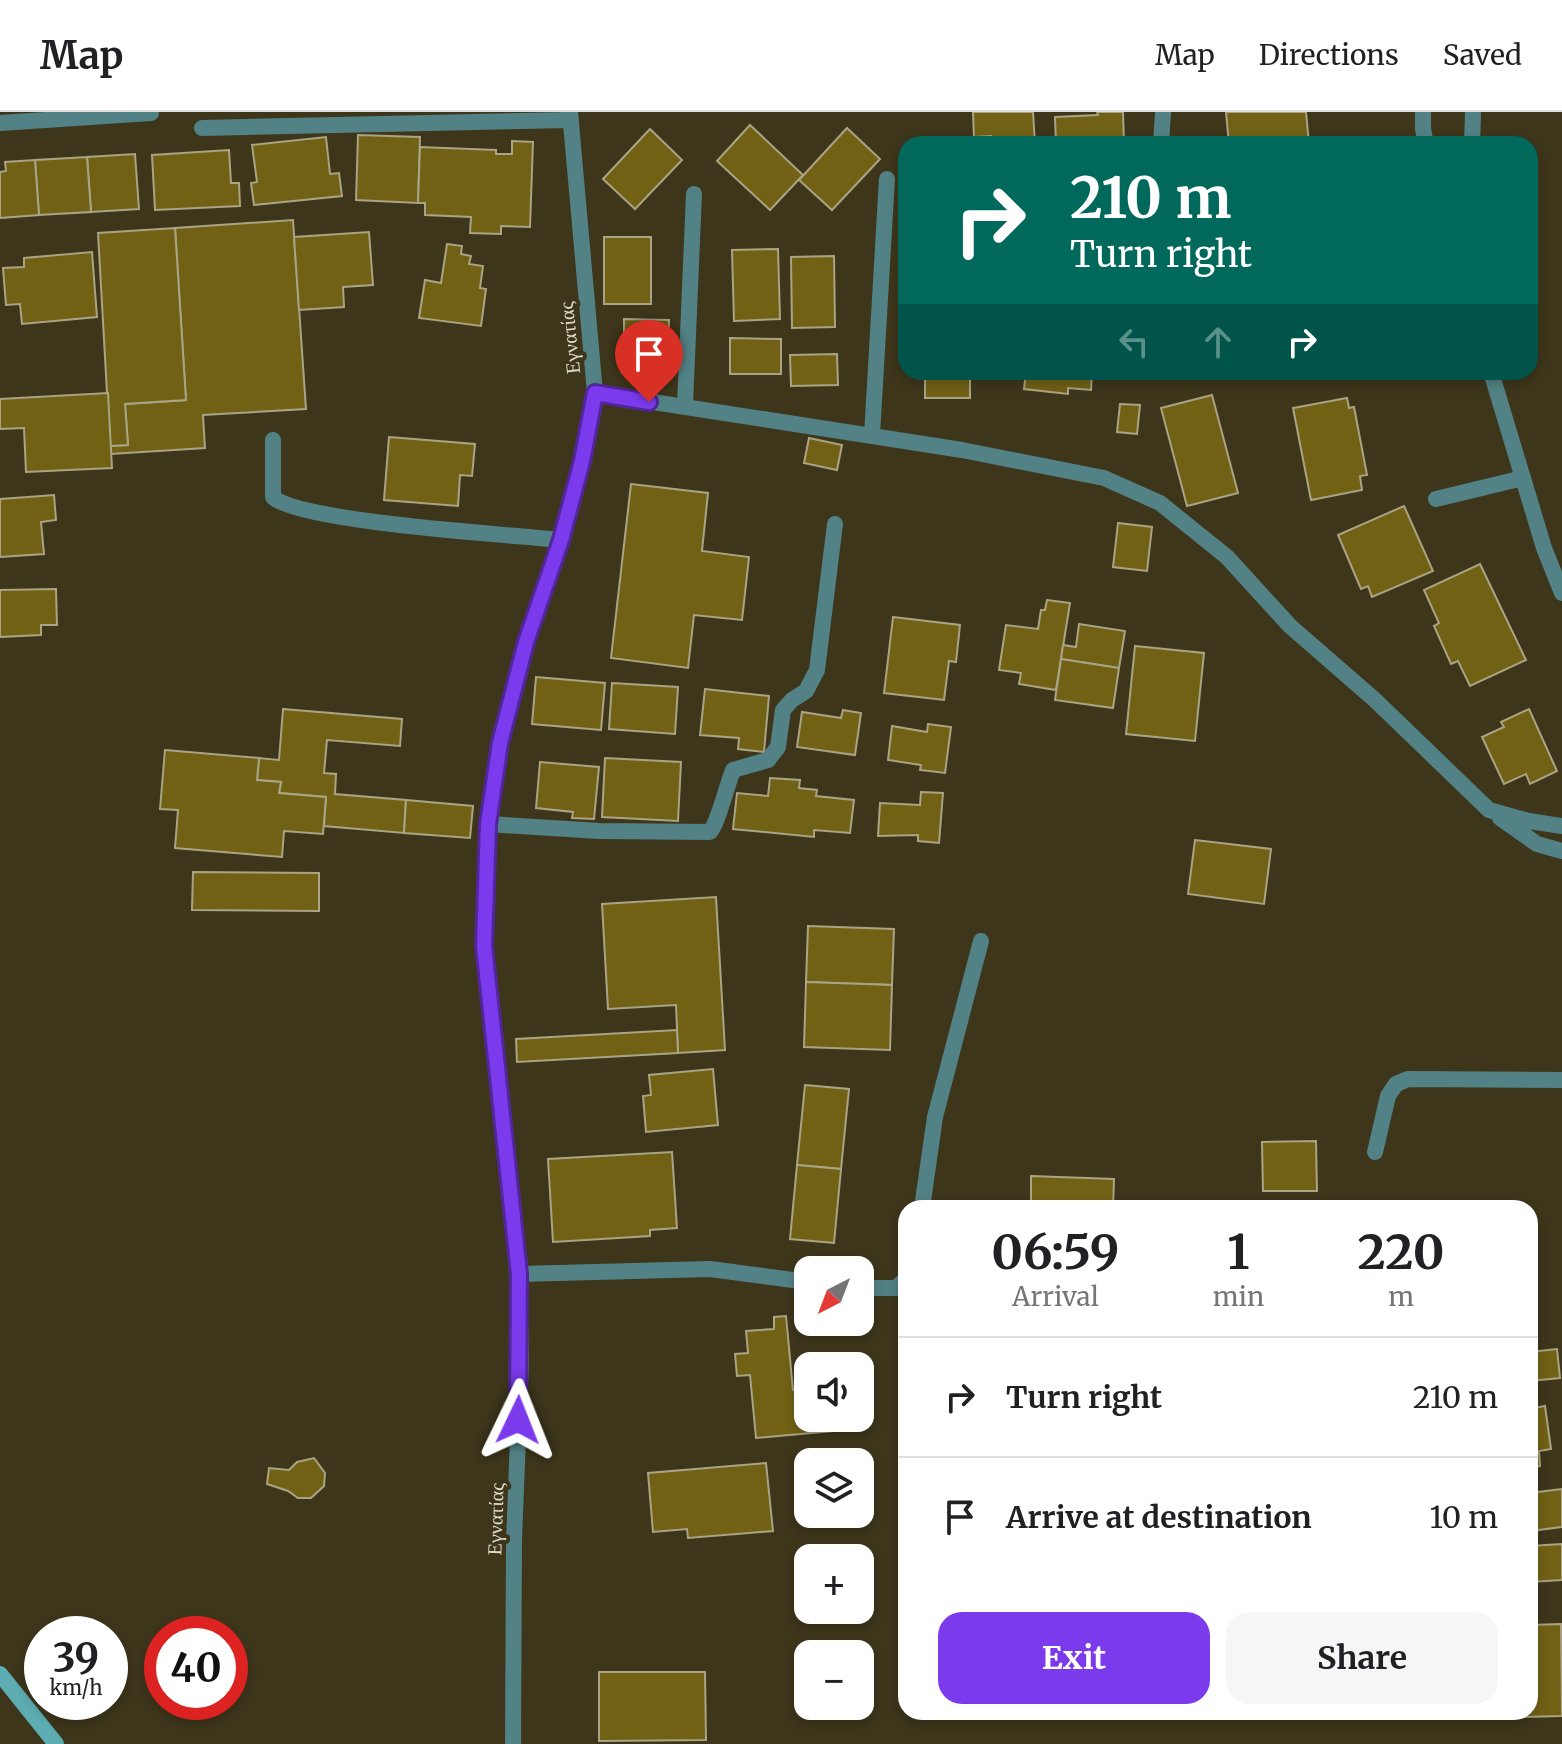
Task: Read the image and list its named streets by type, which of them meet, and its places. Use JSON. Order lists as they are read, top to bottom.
{
  "streets": {
    "street": ["Εγνατίας"]
  },
  "north": "bottom left",
  "page": {
    "header": "Map",
    "nav": ["Map", "Directions", "Saved"],
    "turn": ["210 m", "Turn right"],
    "eta": [
      "06:59",
      "Arrival",
      "1",
      "min",
      "220",
      "m"
    ],
    "map_buttons": ["+", "−"],
    "list": [
      {
        "name": "Turn right",
        "value": "210 m"
      },
      {
        "name": "Arrive at destination",
        "value": "10 m"
      }
    ],
    "buttons": ["Exit", "Share"],
    "speed": "39 km/h",
    "limit": "40"
  }
}
